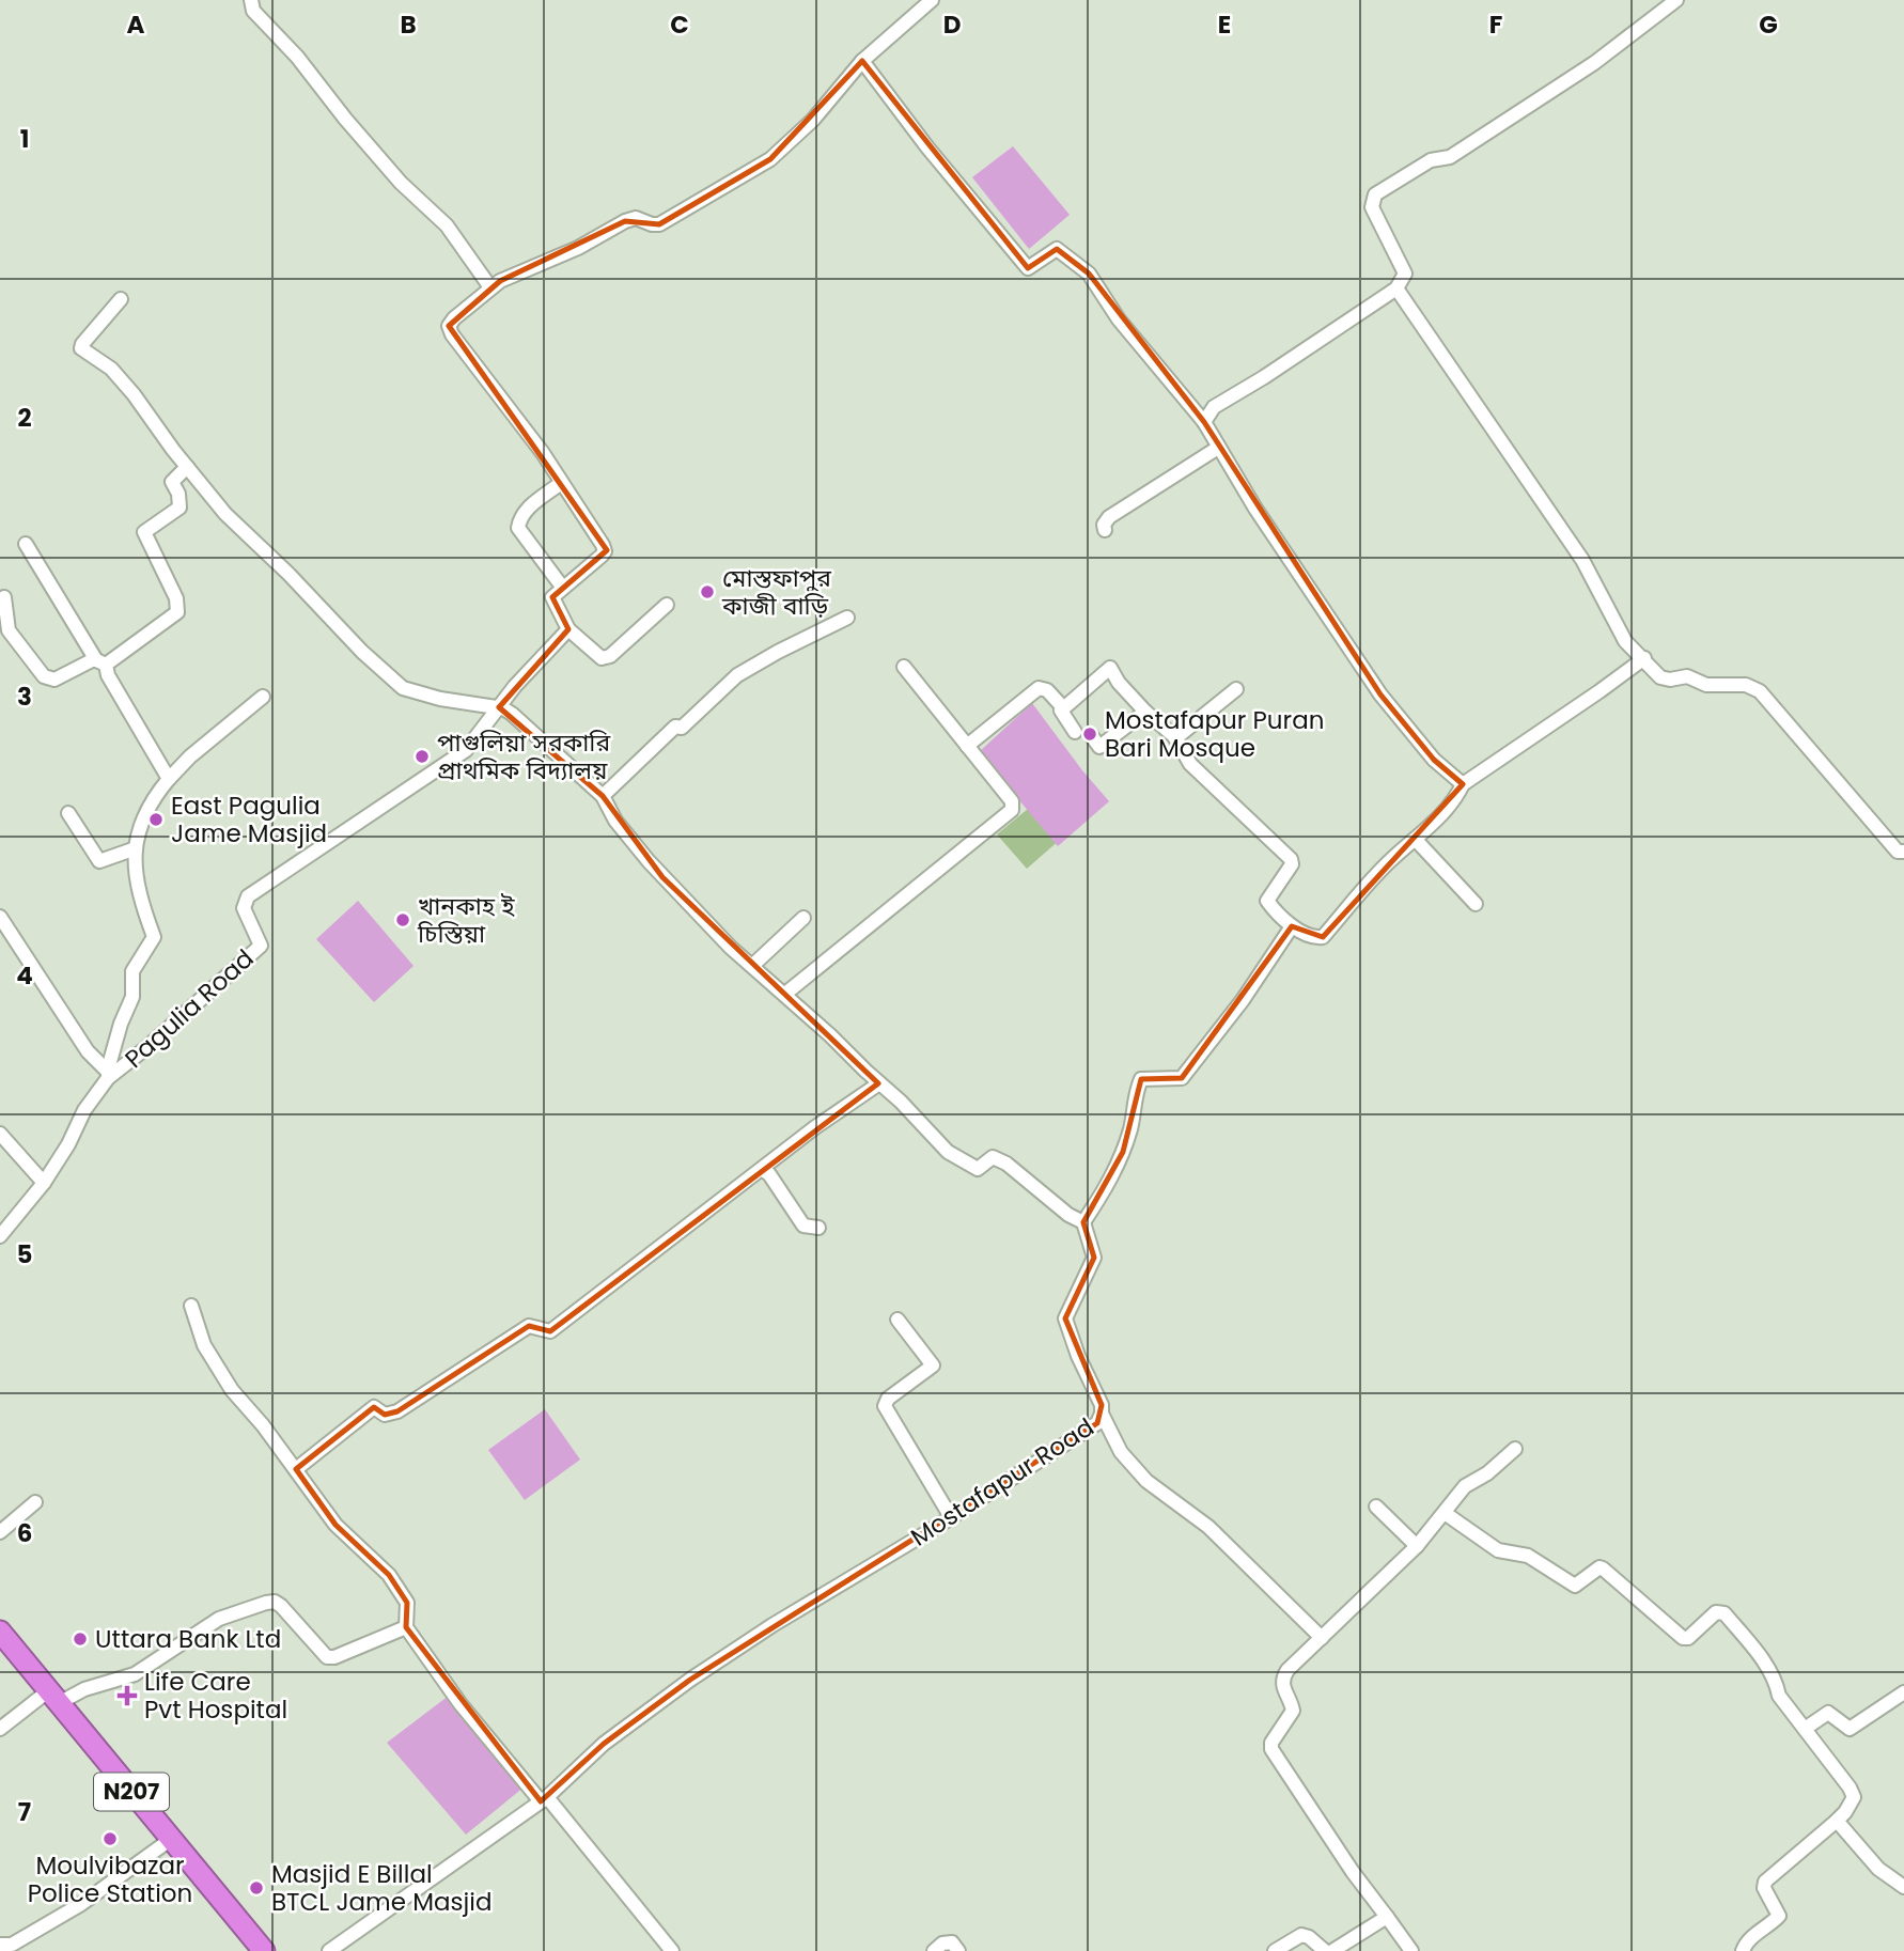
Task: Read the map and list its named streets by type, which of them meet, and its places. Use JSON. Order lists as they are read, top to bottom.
{
  "streets": {
    "highway": ["N207"],
    "street": ["Pagulia Road", "Mostafapur Road"]
  },
  "places": {
    "other": [
      "মোস্তফাপুর কাজী বাড়ি",
      "Mostafapur Puran Bari Mosque",
      "পাগুলিয়া সরকারি প্রাথমিক বিদ্যালয়",
      "East Pagulia Jame Masjid",
      "খানকাহ ই চিস্তিয়া",
      "Uttara Bank Ltd",
      "Moulvibazar Police Station",
      "Masjid E Billal BTCL Jame Masjid"
    ],
    "health": ["Life Care Pvt Hospital"]
  },
  "grid": {
    "columns": [
      "A",
      "B",
      "C",
      "D",
      "E",
      "F",
      "G"
    ],
    "rows": [
      "1",
      "2",
      "3",
      "4",
      "5",
      "6",
      "7"
    ]
  }
}
